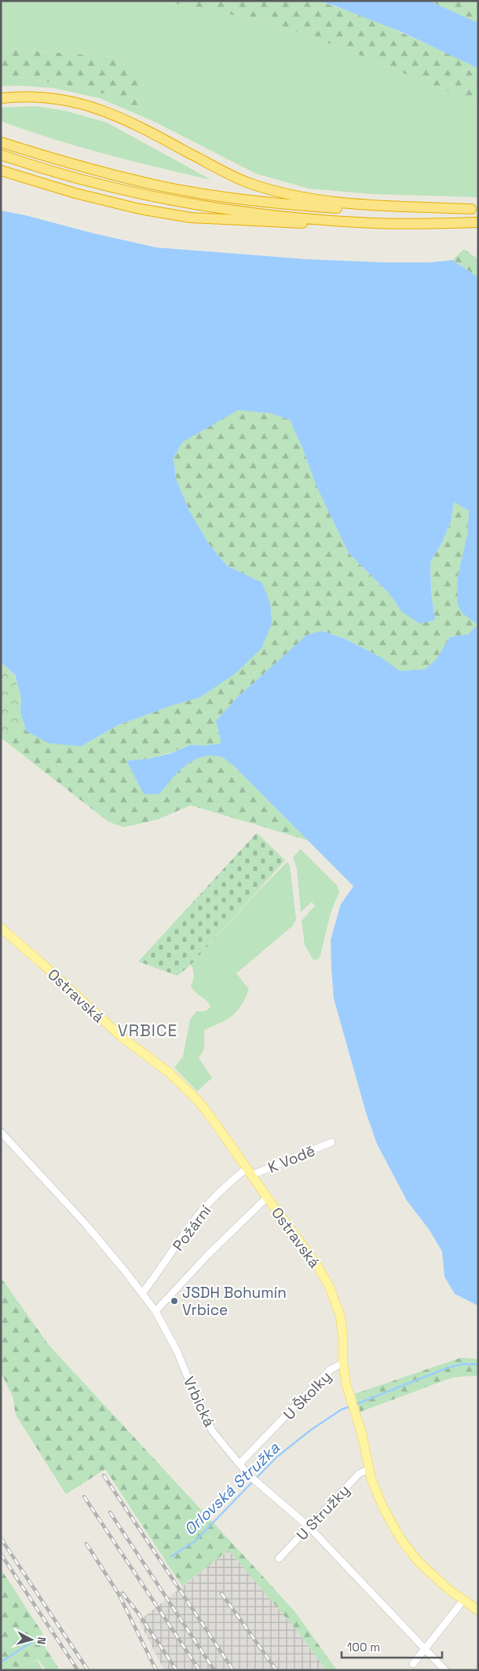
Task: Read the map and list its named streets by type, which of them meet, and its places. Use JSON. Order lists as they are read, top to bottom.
{
  "streets": {
    "main road": ["Ostravská"],
    "street": [
      "K Vodě",
      "Požární",
      "U Školky",
      "Vrbická",
      "U Stružky"
    ]
  },
  "crossings": [
    ["Ostravská", "K Vodě"],
    ["Ostravská", "Požární"],
    ["Ostravská", "U Školky"],
    ["Ostravská", "U Stružky"],
    ["K Vodě", "Požární"],
    ["Požární", "Vrbická"],
    ["U Školky", "Vrbická"],
    ["Vrbická", "U Stružky"]
  ],
  "districts": ["VRBICE"],
  "water": ["Orlovská Stružka"],
  "places": ["JSDH Bohumín Vrbice"],
  "scale_bar": "100 m",
  "north": "right"
}
